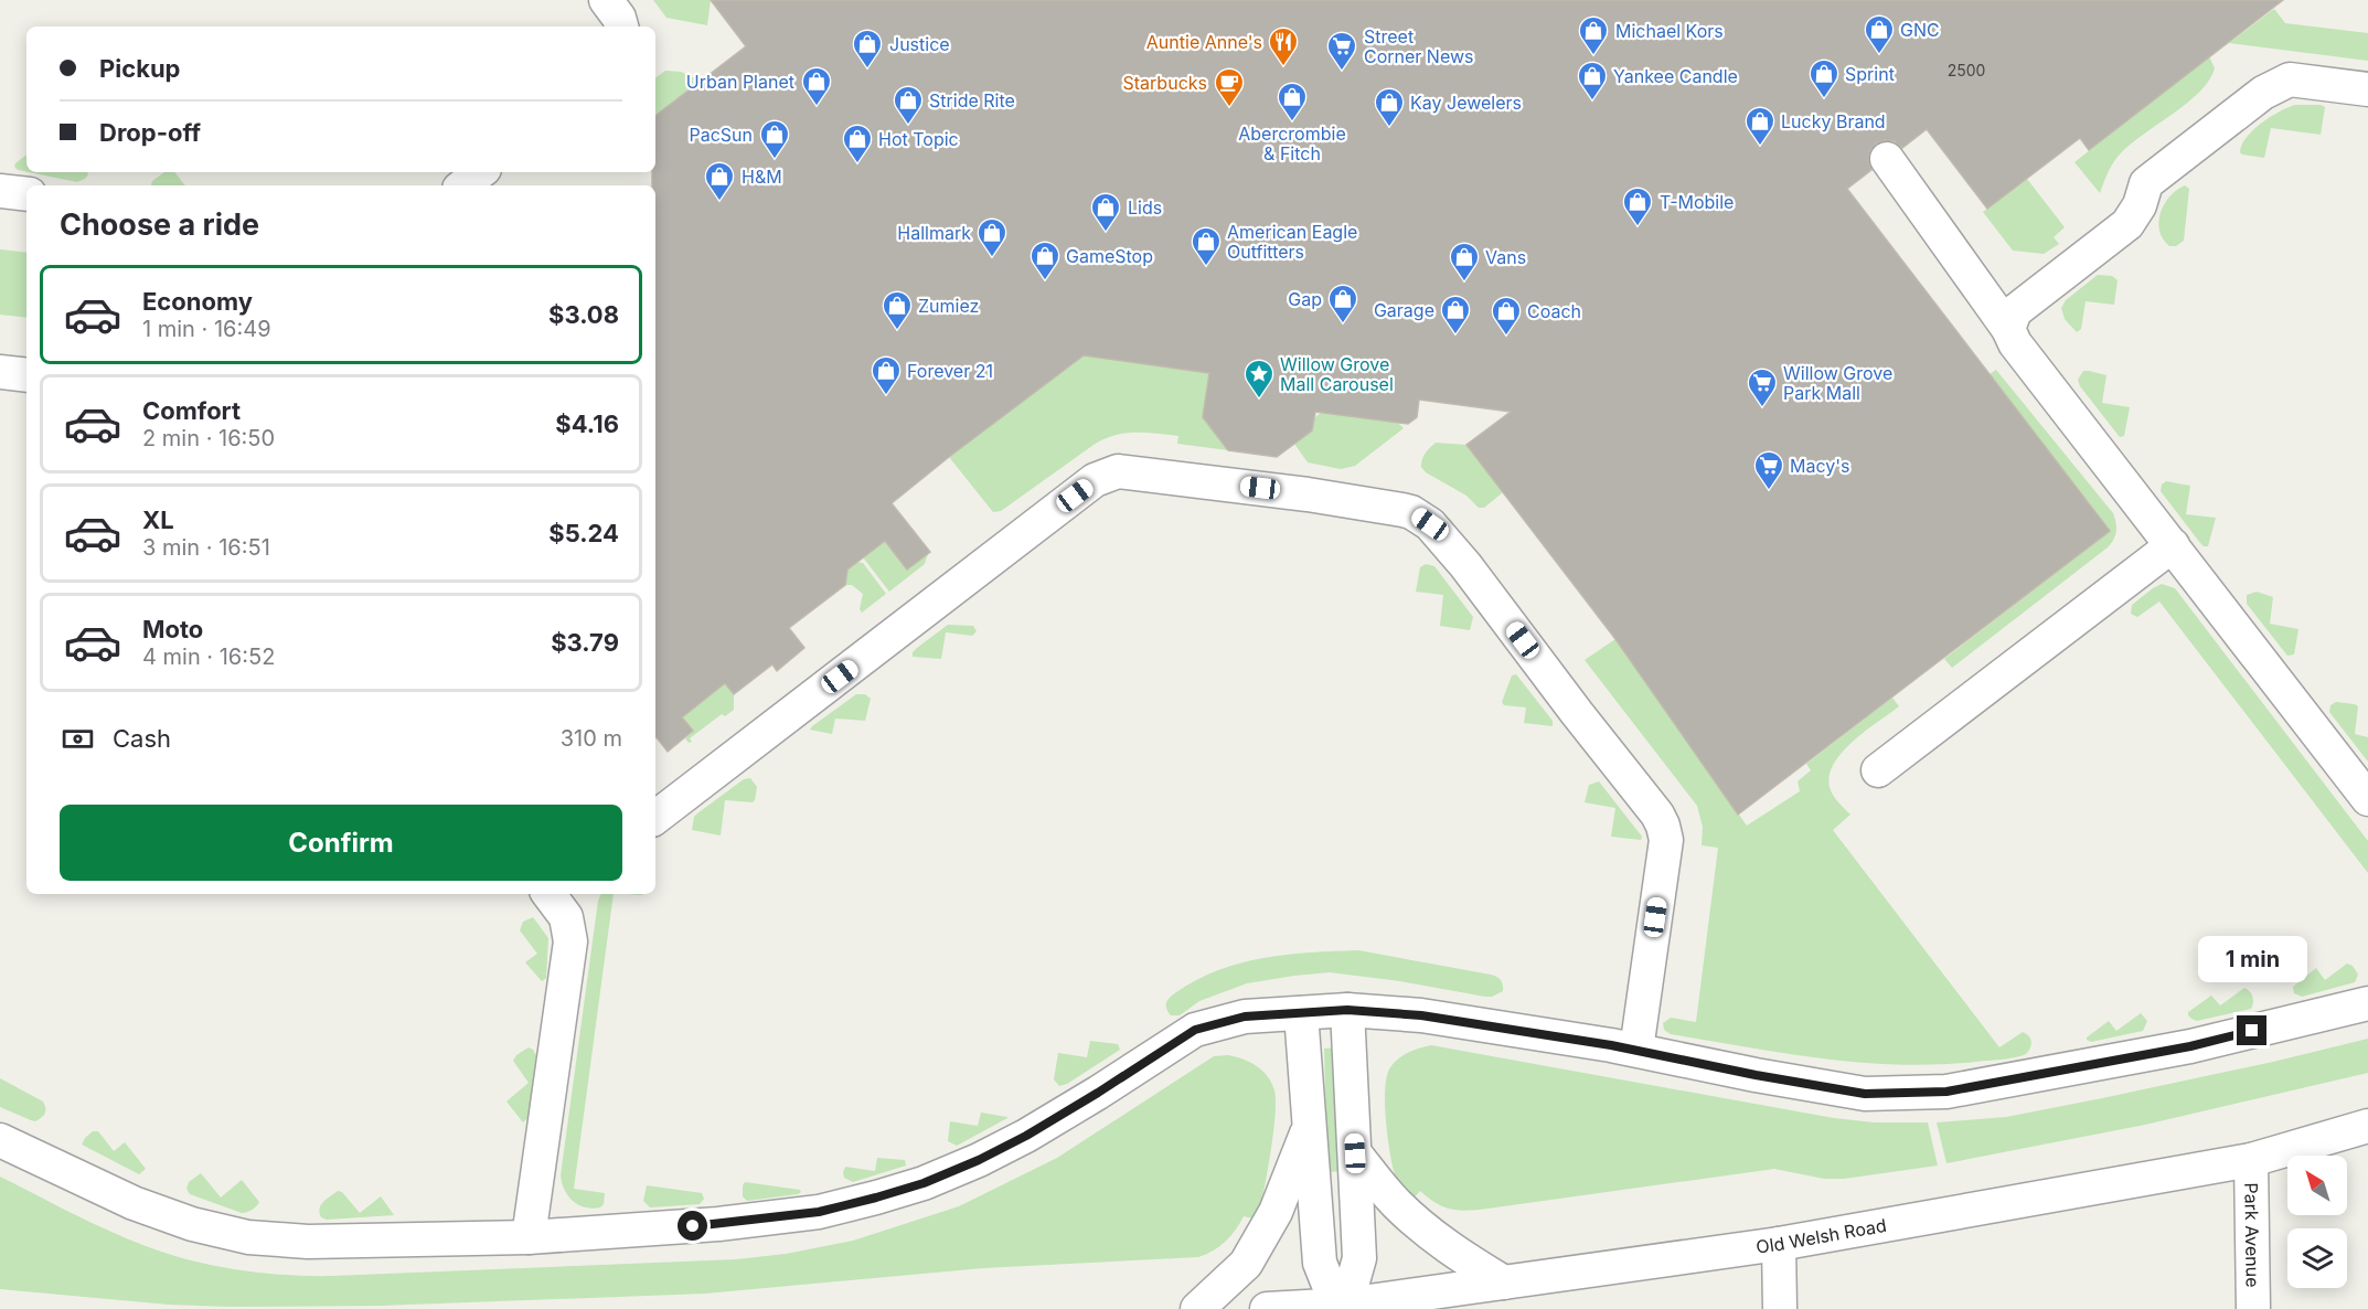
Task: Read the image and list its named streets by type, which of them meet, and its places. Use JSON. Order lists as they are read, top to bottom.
{
  "streets": {
    "street": ["Park Avenue", "Old Welsh Road"]
  },
  "crossings": [
    ["Park Avenue", "Old Welsh Road"]
  ],
  "places": {
    "shop": [
      "GNC",
      "Michael Kors",
      "Justice",
      "Sprint",
      "Yankee Candle",
      "Urban Planet",
      "Abercrombie & Fitch",
      "Stride Rite",
      "Kay Jewelers",
      "Lucky Brand",
      "PacSun",
      "Hot Topic",
      "H&M",
      "T-Mobile",
      "Lids",
      "Hallmark",
      "American Eagle Outfitters",
      "GameStop",
      "Vans",
      "Gap",
      "Zumiez",
      "Garage",
      "Coach",
      "Forever 21"
    ],
    "restaurant": ["Auntie Anne's"],
    "supermarket": ["Street Corner News", "Willow Grove Park Mall", "Macy's"],
    "cafe": ["Starbucks"],
    "place": ["Willow Grove Mall Carousel"]
  },
  "house_numbers": ["2500"],
  "north": "top left",
  "page": {
    "banner": ["Pickup", "Drop-off"],
    "heading": "Choose a ride",
    "list": [
      {
        "name": "Economy",
        "note": "1 min · 16:49",
        "value": "$3.08"
      },
      {
        "name": "Comfort",
        "note": "2 min · 16:50",
        "value": "$4.16"
      },
      {
        "name": "XL",
        "note": "3 min · 16:51",
        "value": "$5.24"
      },
      {
        "name": "Moto",
        "note": "4 min · 16:52",
        "value": "$3.79"
      }
    ],
    "pay": ["Cash", "310 m"],
    "buttons": "Confirm",
    "bubble": "1 min"
  }
}
